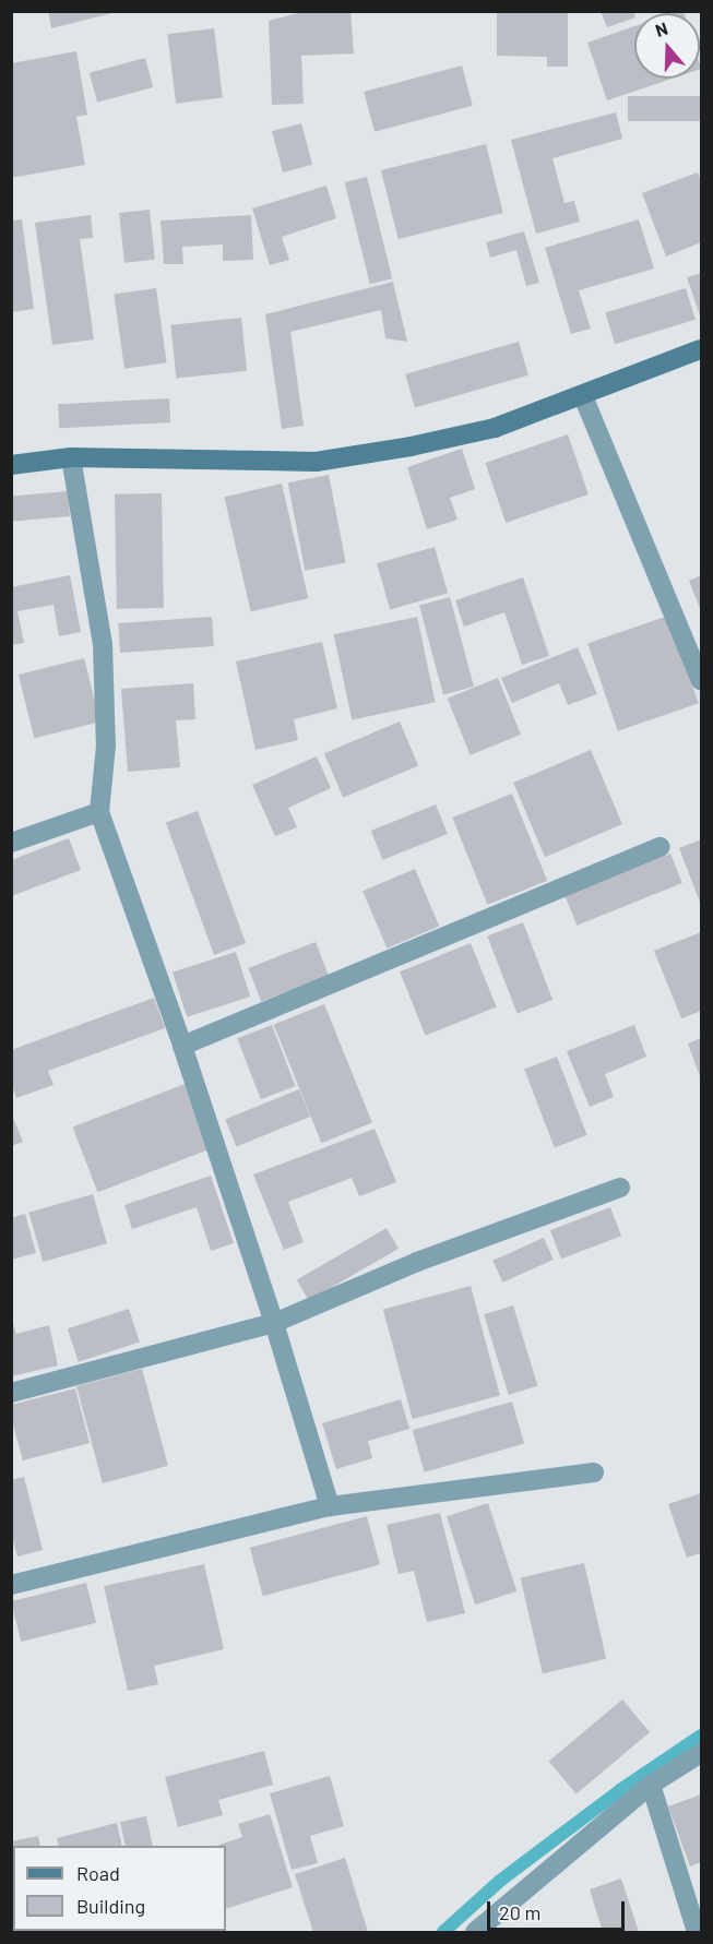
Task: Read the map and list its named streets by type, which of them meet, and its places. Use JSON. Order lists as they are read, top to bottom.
{
  "legend": ["Road", "Building"],
  "scale_bar": "20 m",
  "north": "top"
}
